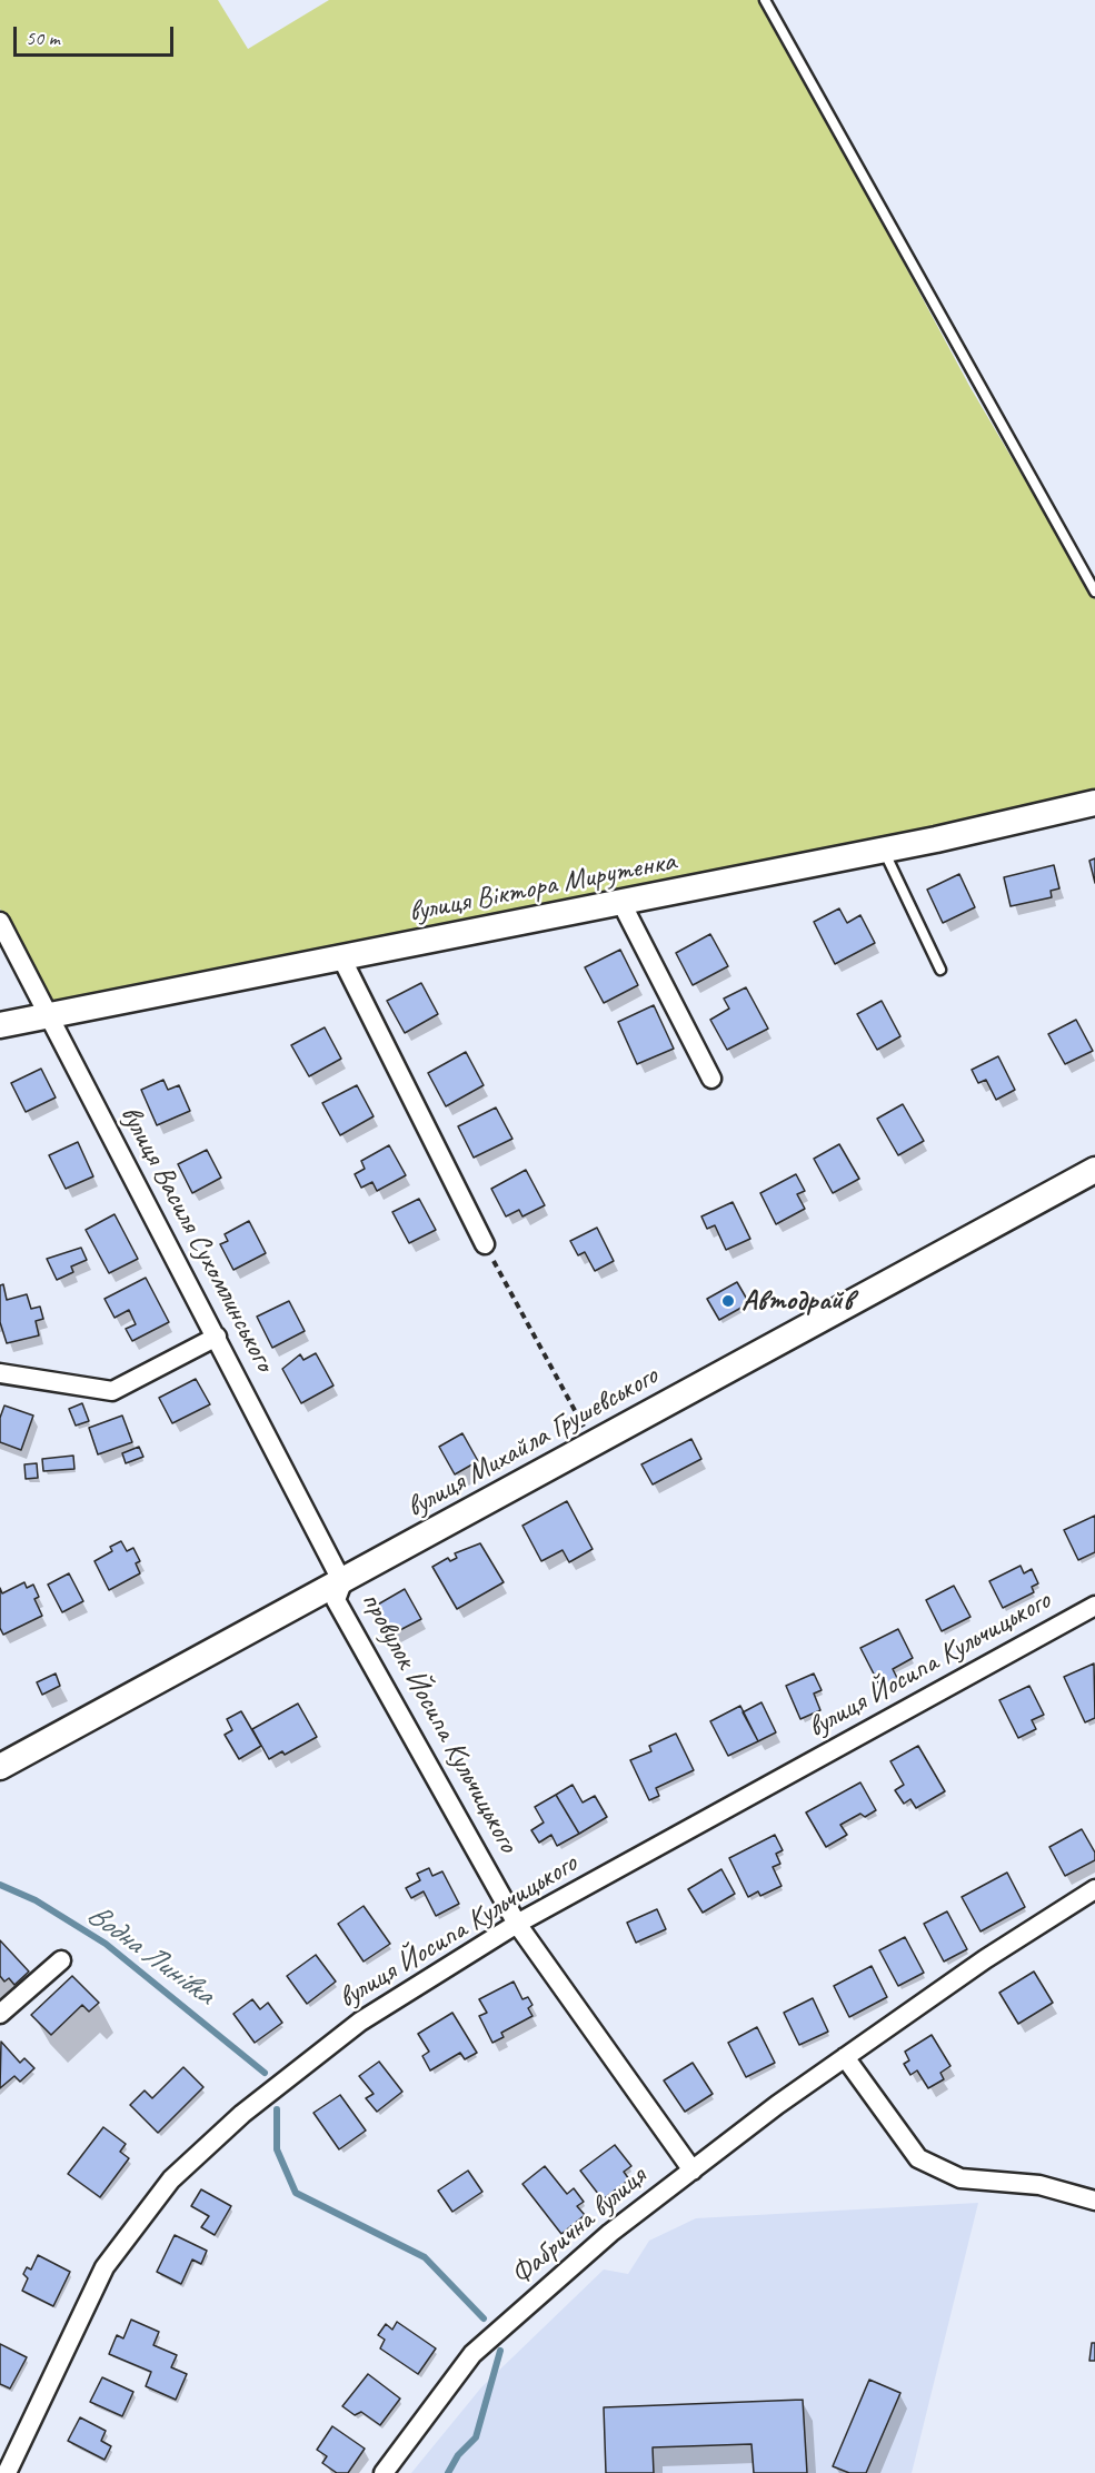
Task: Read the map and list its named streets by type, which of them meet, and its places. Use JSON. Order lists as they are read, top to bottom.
{
  "streets": {
    "street": [
      "вулиця Віктора Мирутенка",
      "вулиця Василя Сухомлинського",
      "вулиця Михайла Грушевського",
      "вулиця Йосипа Кульчицького",
      "провулок Йосипа Кульчицького",
      "Фабрична вулиця"
    ]
  },
  "crossings": [
    ["вулиця Віктора Мирутенка", "вулиця Василя Сухомлинського"],
    ["вулиця Василя Сухомлинського", "вулиця Михайла Грушевського"],
    ["вулиця Василя Сухомлинського", "провулок Йосипа Кульчицького"],
    ["вулиця Михайла Грушевського", "провулок Йосипа Кульчицького"],
    ["вулиця Йосипа Кульчицького", "провулок Йосипа Кульчицького"]
  ],
  "water": ["Водна Линівка"],
  "places": ["Автодрайв"],
  "scale_bar": "50 m"
}
